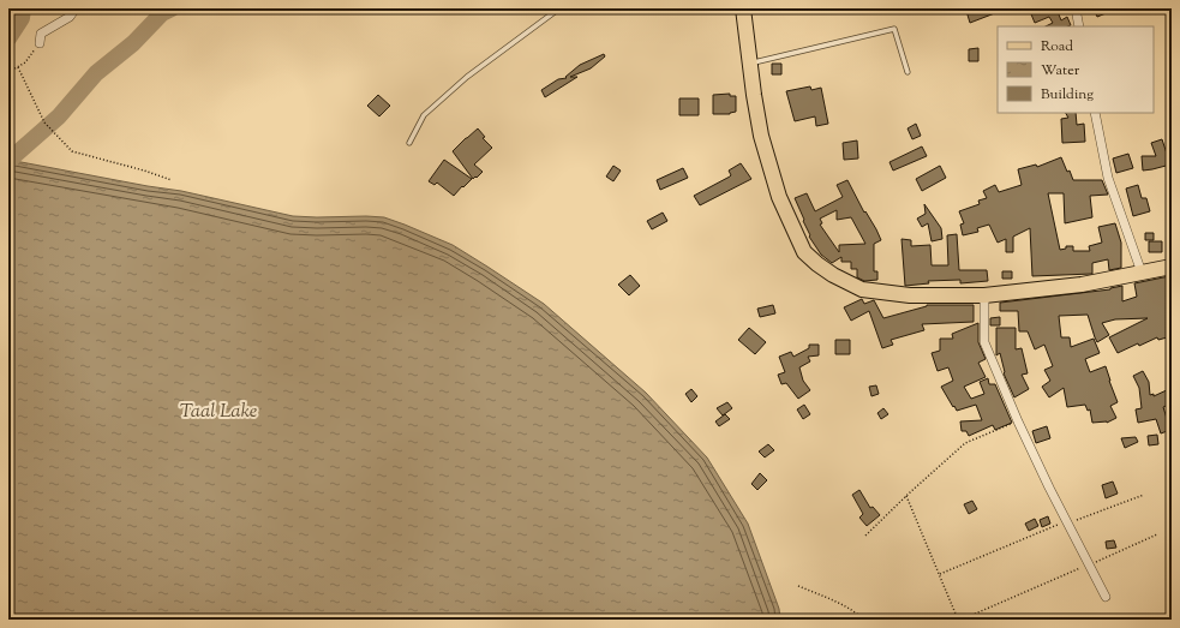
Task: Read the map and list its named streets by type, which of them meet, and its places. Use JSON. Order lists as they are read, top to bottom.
{
  "water": ["Taal Lake"],
  "legend": ["Road", "Water", "Building"]
}
